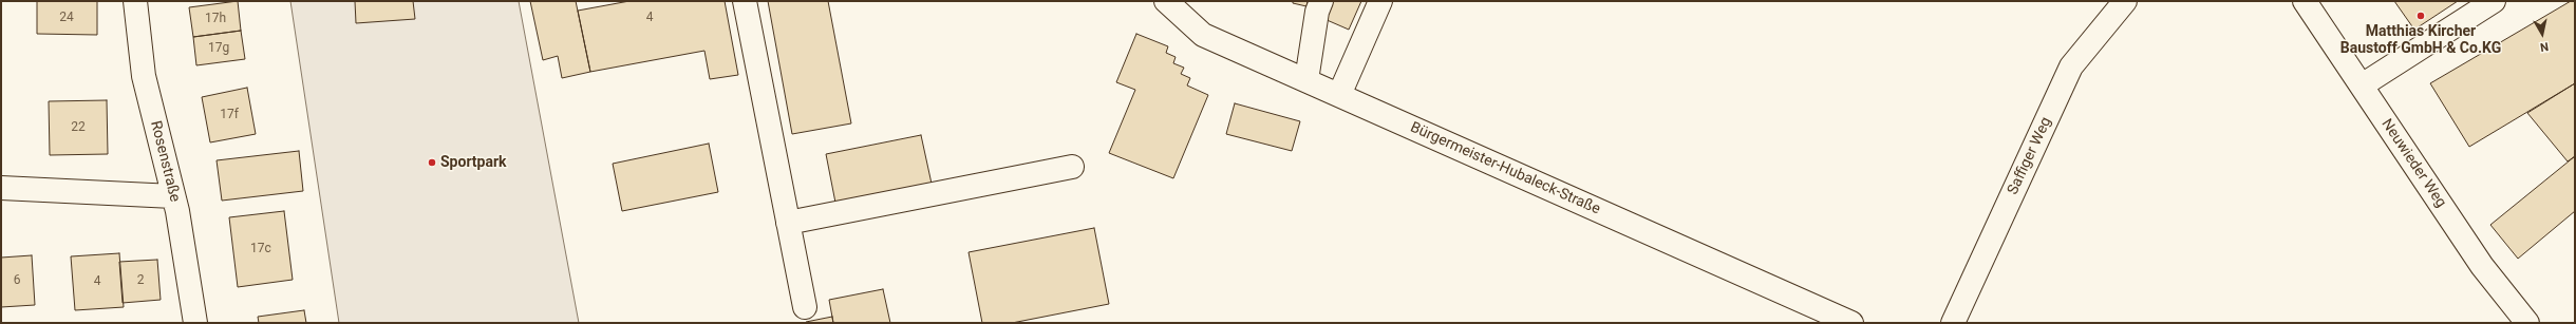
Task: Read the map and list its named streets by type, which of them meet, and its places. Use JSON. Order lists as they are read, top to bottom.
{
  "streets": {
    "street": [
      "Saffiger Weg",
      "Rosenstraße",
      "Neuwieder Weg",
      "Bürgermeister-Hubaleck-Straße"
    ]
  },
  "places": ["Matthias Kircher Baustoff GmbH & Co.KG", "Sportpark"],
  "house_numbers": [
    "24",
    "4",
    "17h",
    "17g",
    "17f",
    "22",
    "17c",
    "6",
    "2",
    "4"
  ],
  "north": "bottom"
}
